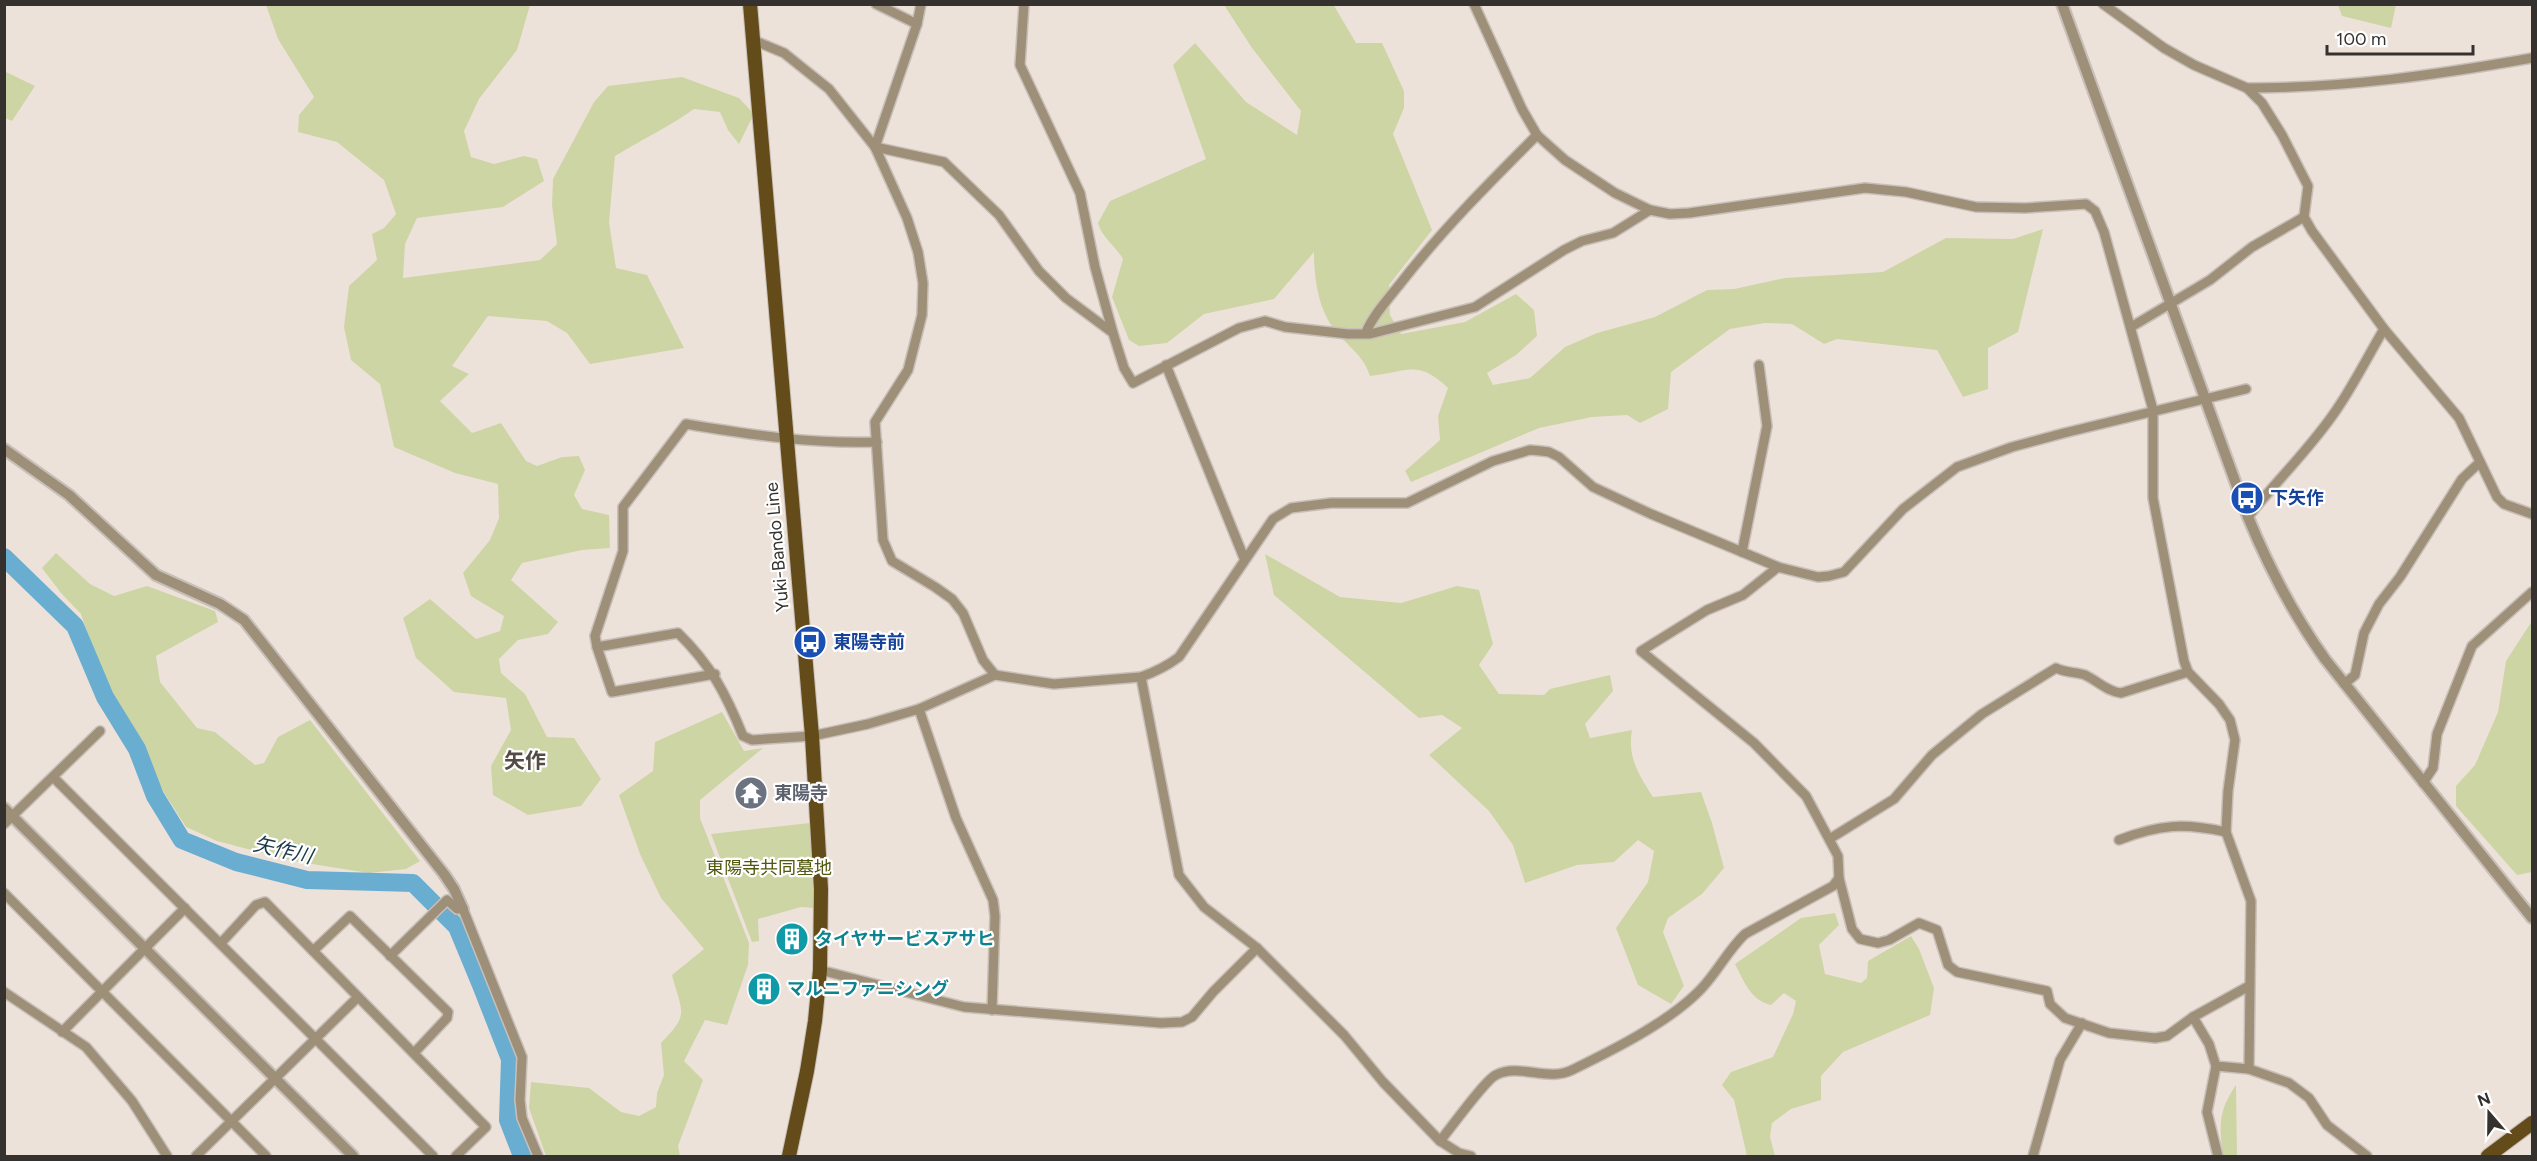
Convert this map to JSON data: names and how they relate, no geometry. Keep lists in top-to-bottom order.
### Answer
{
  "streets": {
    "main road": ["Yuki-Bando Line"]
  },
  "districts": ["矢作"],
  "water": ["矢作川"],
  "parks": ["東陽寺共同墓地"],
  "places": {
    "bus stop": ["下矢作", "東陽寺前"],
    "temple": ["東陽寺"],
    "building": ["タイヤサービスアサヒ", "マルニファニシング"]
  },
  "scale_bar": "100 m",
  "north": "top"
}
